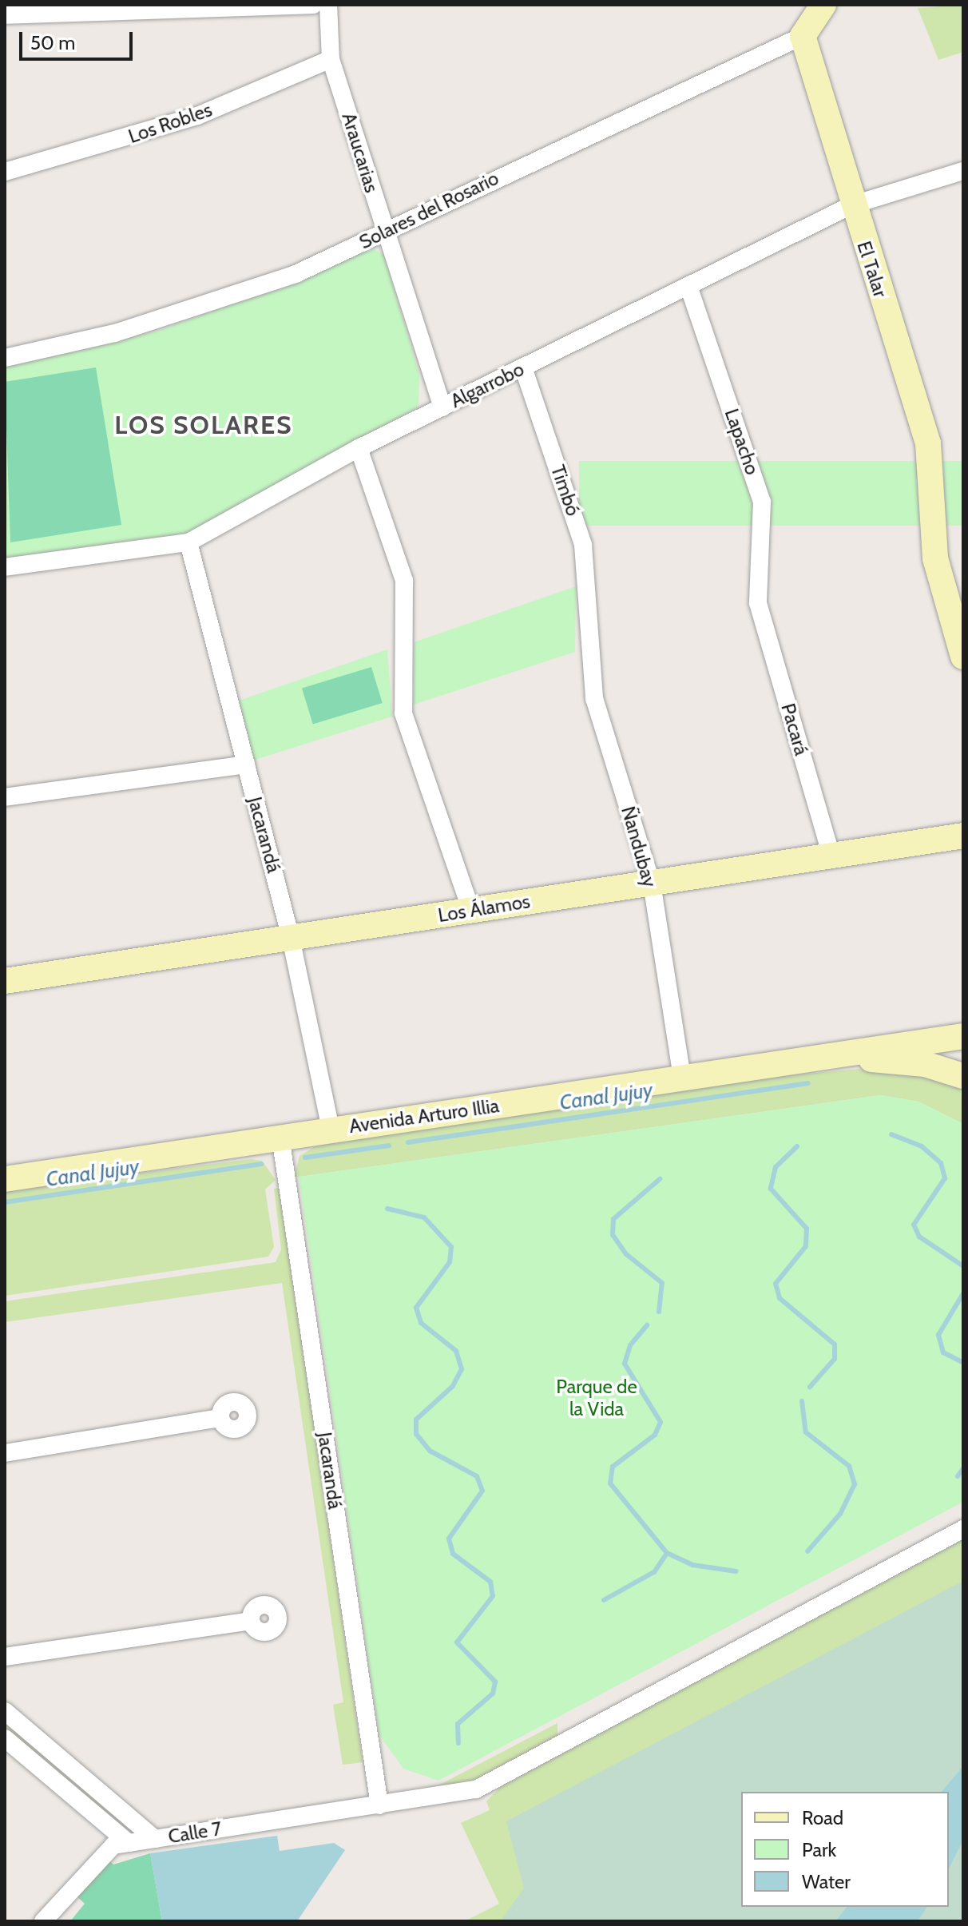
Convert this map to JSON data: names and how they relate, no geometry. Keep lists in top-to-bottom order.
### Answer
{
  "streets": {
    "street": [
      "Los Robles",
      "Araucarias",
      "Solares del Rosario",
      "El Talar",
      "Algarrobo",
      "Lapacho",
      "Timbó",
      "Pacará",
      "Jacarandá",
      "Ñandubay",
      "Los Álamos",
      "Avenida Arturo Illia",
      "Calle 7"
    ]
  },
  "crossings": [
    ["Los Robles", "Araucarias"],
    ["Araucarias", "Solares del Rosario"],
    ["Araucarias", "Algarrobo"],
    ["Solares del Rosario", "El Talar"],
    ["El Talar", "Algarrobo"],
    ["Algarrobo", "Lapacho"],
    ["Algarrobo", "Timbó"],
    ["Algarrobo", "Jacarandá"],
    ["Lapacho", "Pacará"],
    ["Timbó", "Ñandubay"],
    ["Pacará", "Los Álamos"],
    ["Jacarandá", "Los Álamos"],
    ["Jacarandá", "Avenida Arturo Illia"],
    ["Jacarandá", "Calle 7"],
    ["Ñandubay", "Los Álamos"],
    ["Ñandubay", "Avenida Arturo Illia"]
  ],
  "districts": ["LOS SOLARES"],
  "water": ["Canal Jujuy"],
  "parks": ["Parque de la Vida"],
  "legend": ["Road", "Park", "Water"],
  "scale_bar": "50 m"
}
